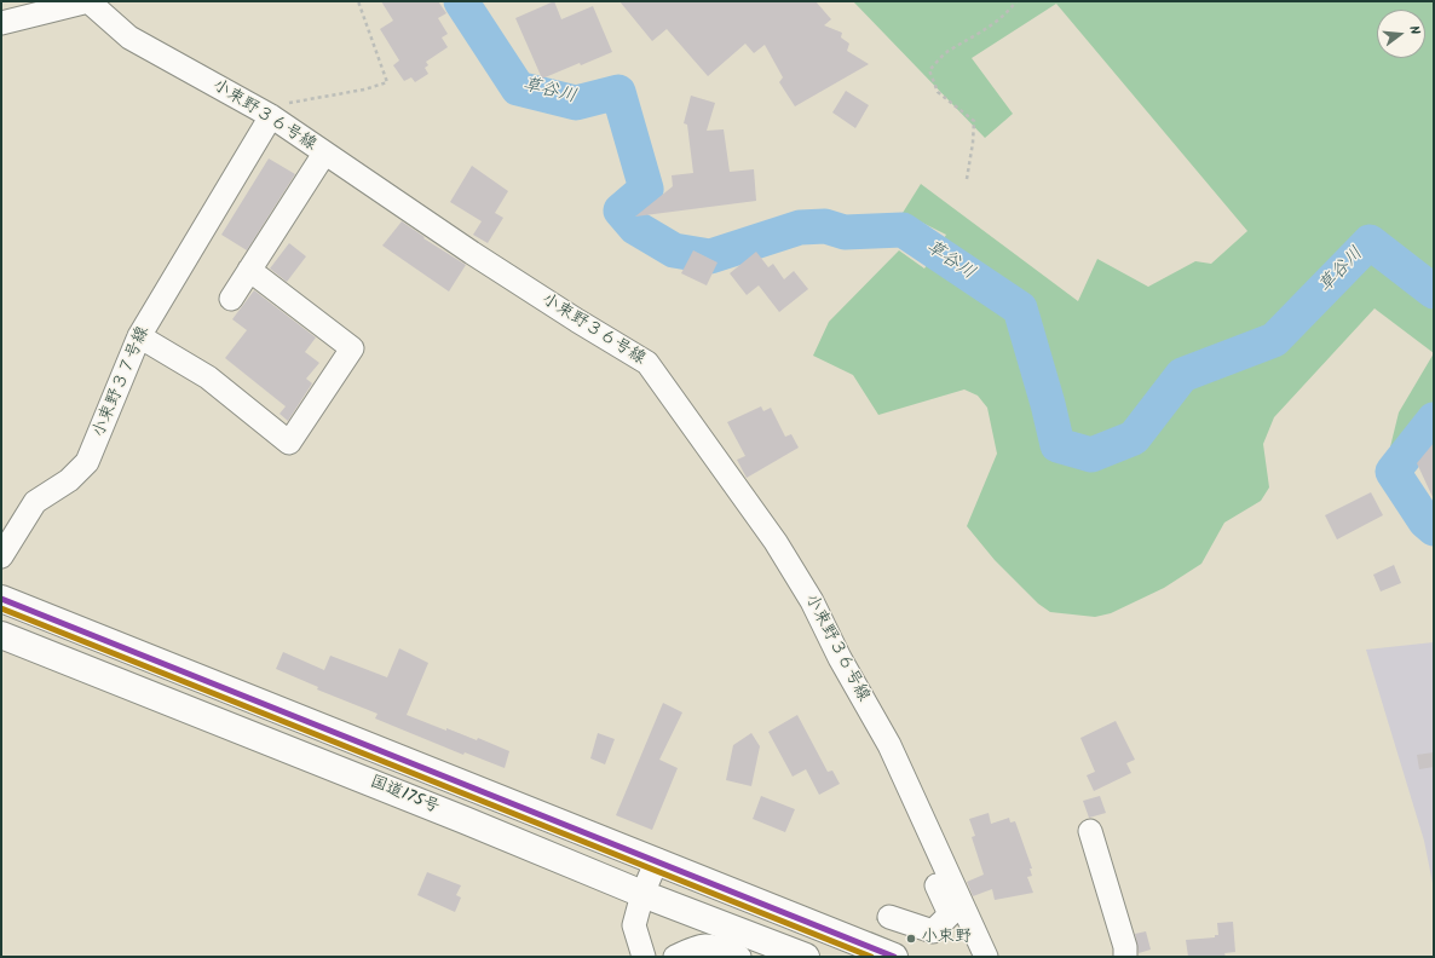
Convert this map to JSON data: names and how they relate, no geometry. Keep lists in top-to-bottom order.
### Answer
{
  "streets": {
    "highway": ["国道175号"],
    "street": ["小束野３６号線", "小束野３７号線"]
  },
  "crossings": [
    ["小束野３６号線", "小束野３７号線"]
  ],
  "water": ["草谷川"],
  "places": ["小束野"],
  "north": "right"
}
